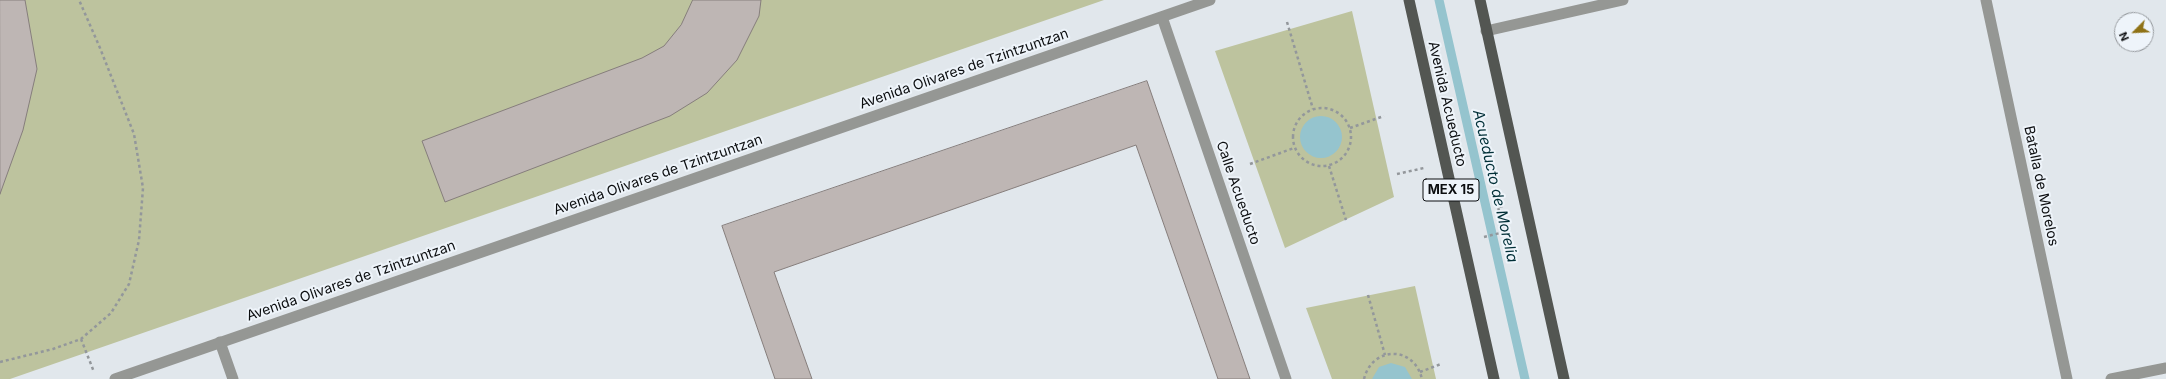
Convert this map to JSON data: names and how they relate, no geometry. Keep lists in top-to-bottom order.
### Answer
{
  "streets": {
    "main road": ["Avenida Acueducto", "MEX 15"],
    "street": ["Avenida Olivares de Tzintzuntzan", "Batalla de Morelos", "Calle Acueducto"]
  },
  "crossings": [
    ["Avenida Olivares de Tzintzuntzan", "Calle Acueducto"]
  ],
  "water": ["Acueducto de Morelia"],
  "north": "bottom left"
}
